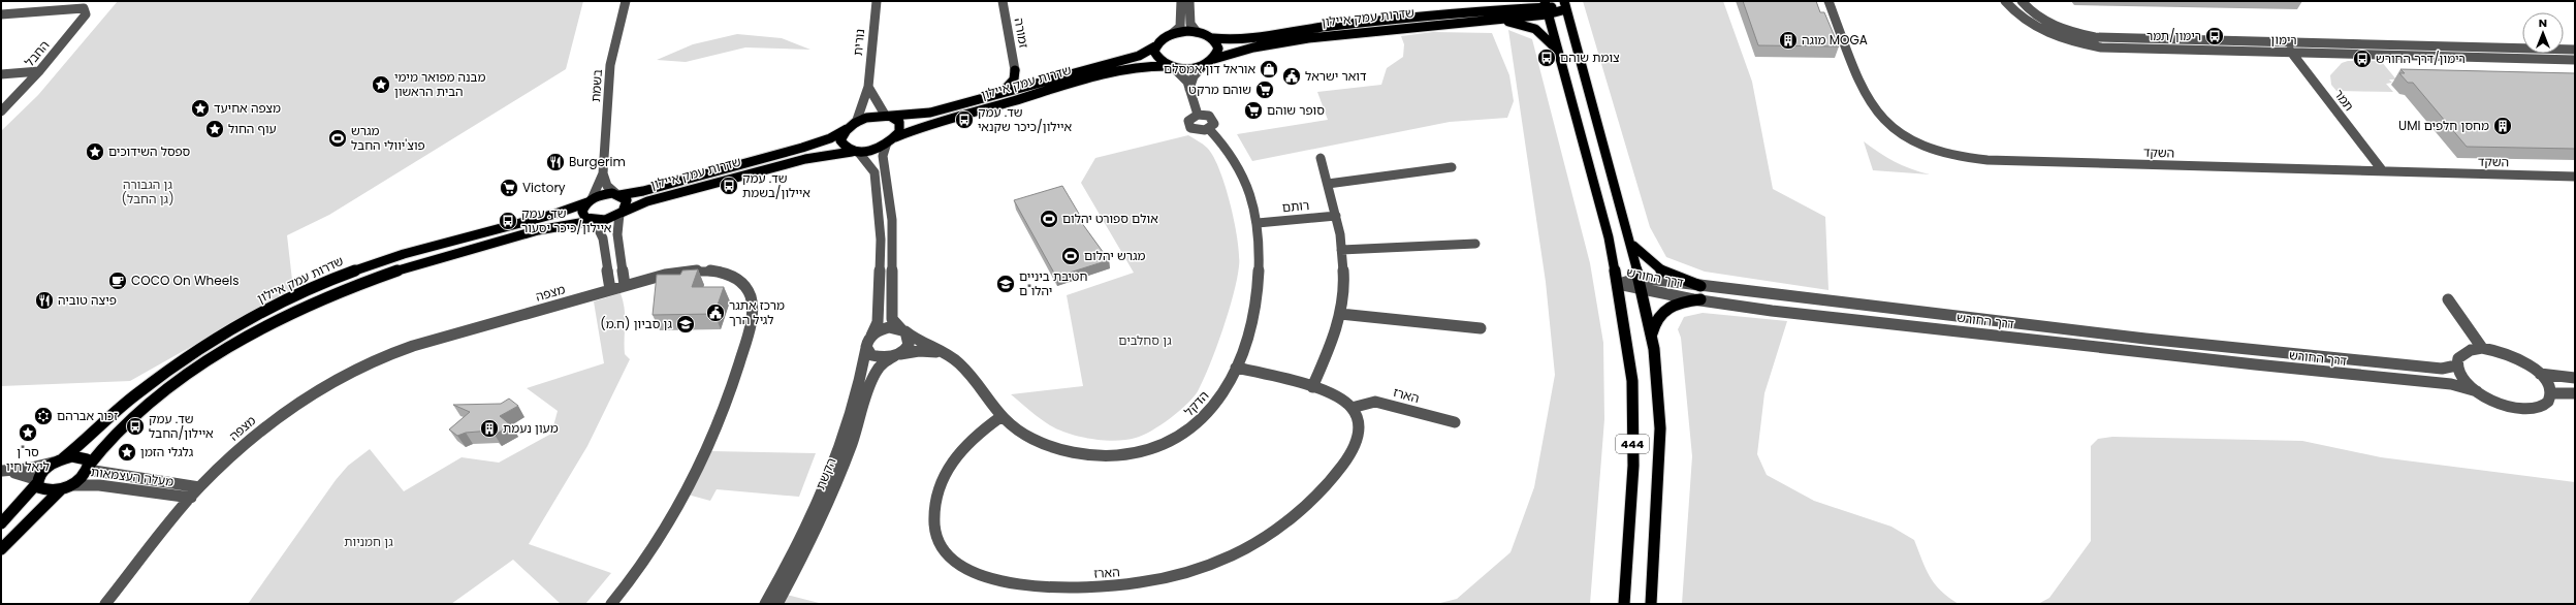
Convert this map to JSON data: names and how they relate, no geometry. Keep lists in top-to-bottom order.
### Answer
{
  "streets": {
    "main road": ["שדרות עמק איילון", "444"],
    "street": [
      "זמורה",
      "רימון",
      "נורית",
      "החבל",
      "בשמת",
      "תמר",
      "השקד",
      "רותם",
      "דרך החורש",
      "מצפה",
      "הארז",
      "הדקל",
      "הקשת",
      "מעלה העצמאות"
    ]
  },
  "crossings": [
    ["שדרות עמק איילון", "נורית"],
    ["שדרות עמק איילון", "בשמת"],
    ["שדרות עמק איילון", "444"],
    ["שדרות עמק איילון", "מעלה העצמאות"],
    ["רימון", "תמר"],
    ["תמר", "השקד"],
    ["רותם", "הדקל"],
    ["דרך החורש", "444"],
    ["מצפה", "מעלה העצמאות"],
    ["הארז", "הדקל"],
    ["הדקל", "הקשת"]
  ],
  "parks": ["גן הגבורה (גן החבל)", "גן סחלבים", "גן חמניות"],
  "places": {
    "bus stop": [
      "רימון/תמר",
      "צומת שוהם",
      "רימון/דרך החורש",
      "שד. עמק איילון/כיכר שקנאי",
      "שד. עמק איילון/בשמת",
      "שד. עמק איילון/כיכר יסעור",
      "שד. עמק איילון/החבל"
    ],
    "building": ["מוגה MOGA", "UMI מחסן חלפים", "מעון נעמת"],
    "shop": ["אוראל דון אמסלם"],
    "public building": ["דואר ישראל", "מרכז אתגר לגיל הרך"],
    "place": [
      "מבנה מפואר מימי הבית הראשון",
      "מצפה אחיעד",
      "עוף החול",
      "ספסל השידוכים",
      "סר\"ן ליאל חיו",
      "גלגלי הזמן"
    ],
    "supermarket": ["שוהם מרקט", "סופר שוהם", "Victory"],
    "sports": ["מגרש פוצ'יוולי החבל", "אולם ספורט יהלום", "מגרש יהלום"],
    "restaurant": ["Burgerim", "פיצה טוביה"],
    "cafe": ["COCO On Wheels"],
    "school or university": ["חטיבת ביניים יהלו\"ם", "גן סביון (ח.מ)"],
    "synagogue": ["זכור אברהם"]
  },
  "north": "top"
}
